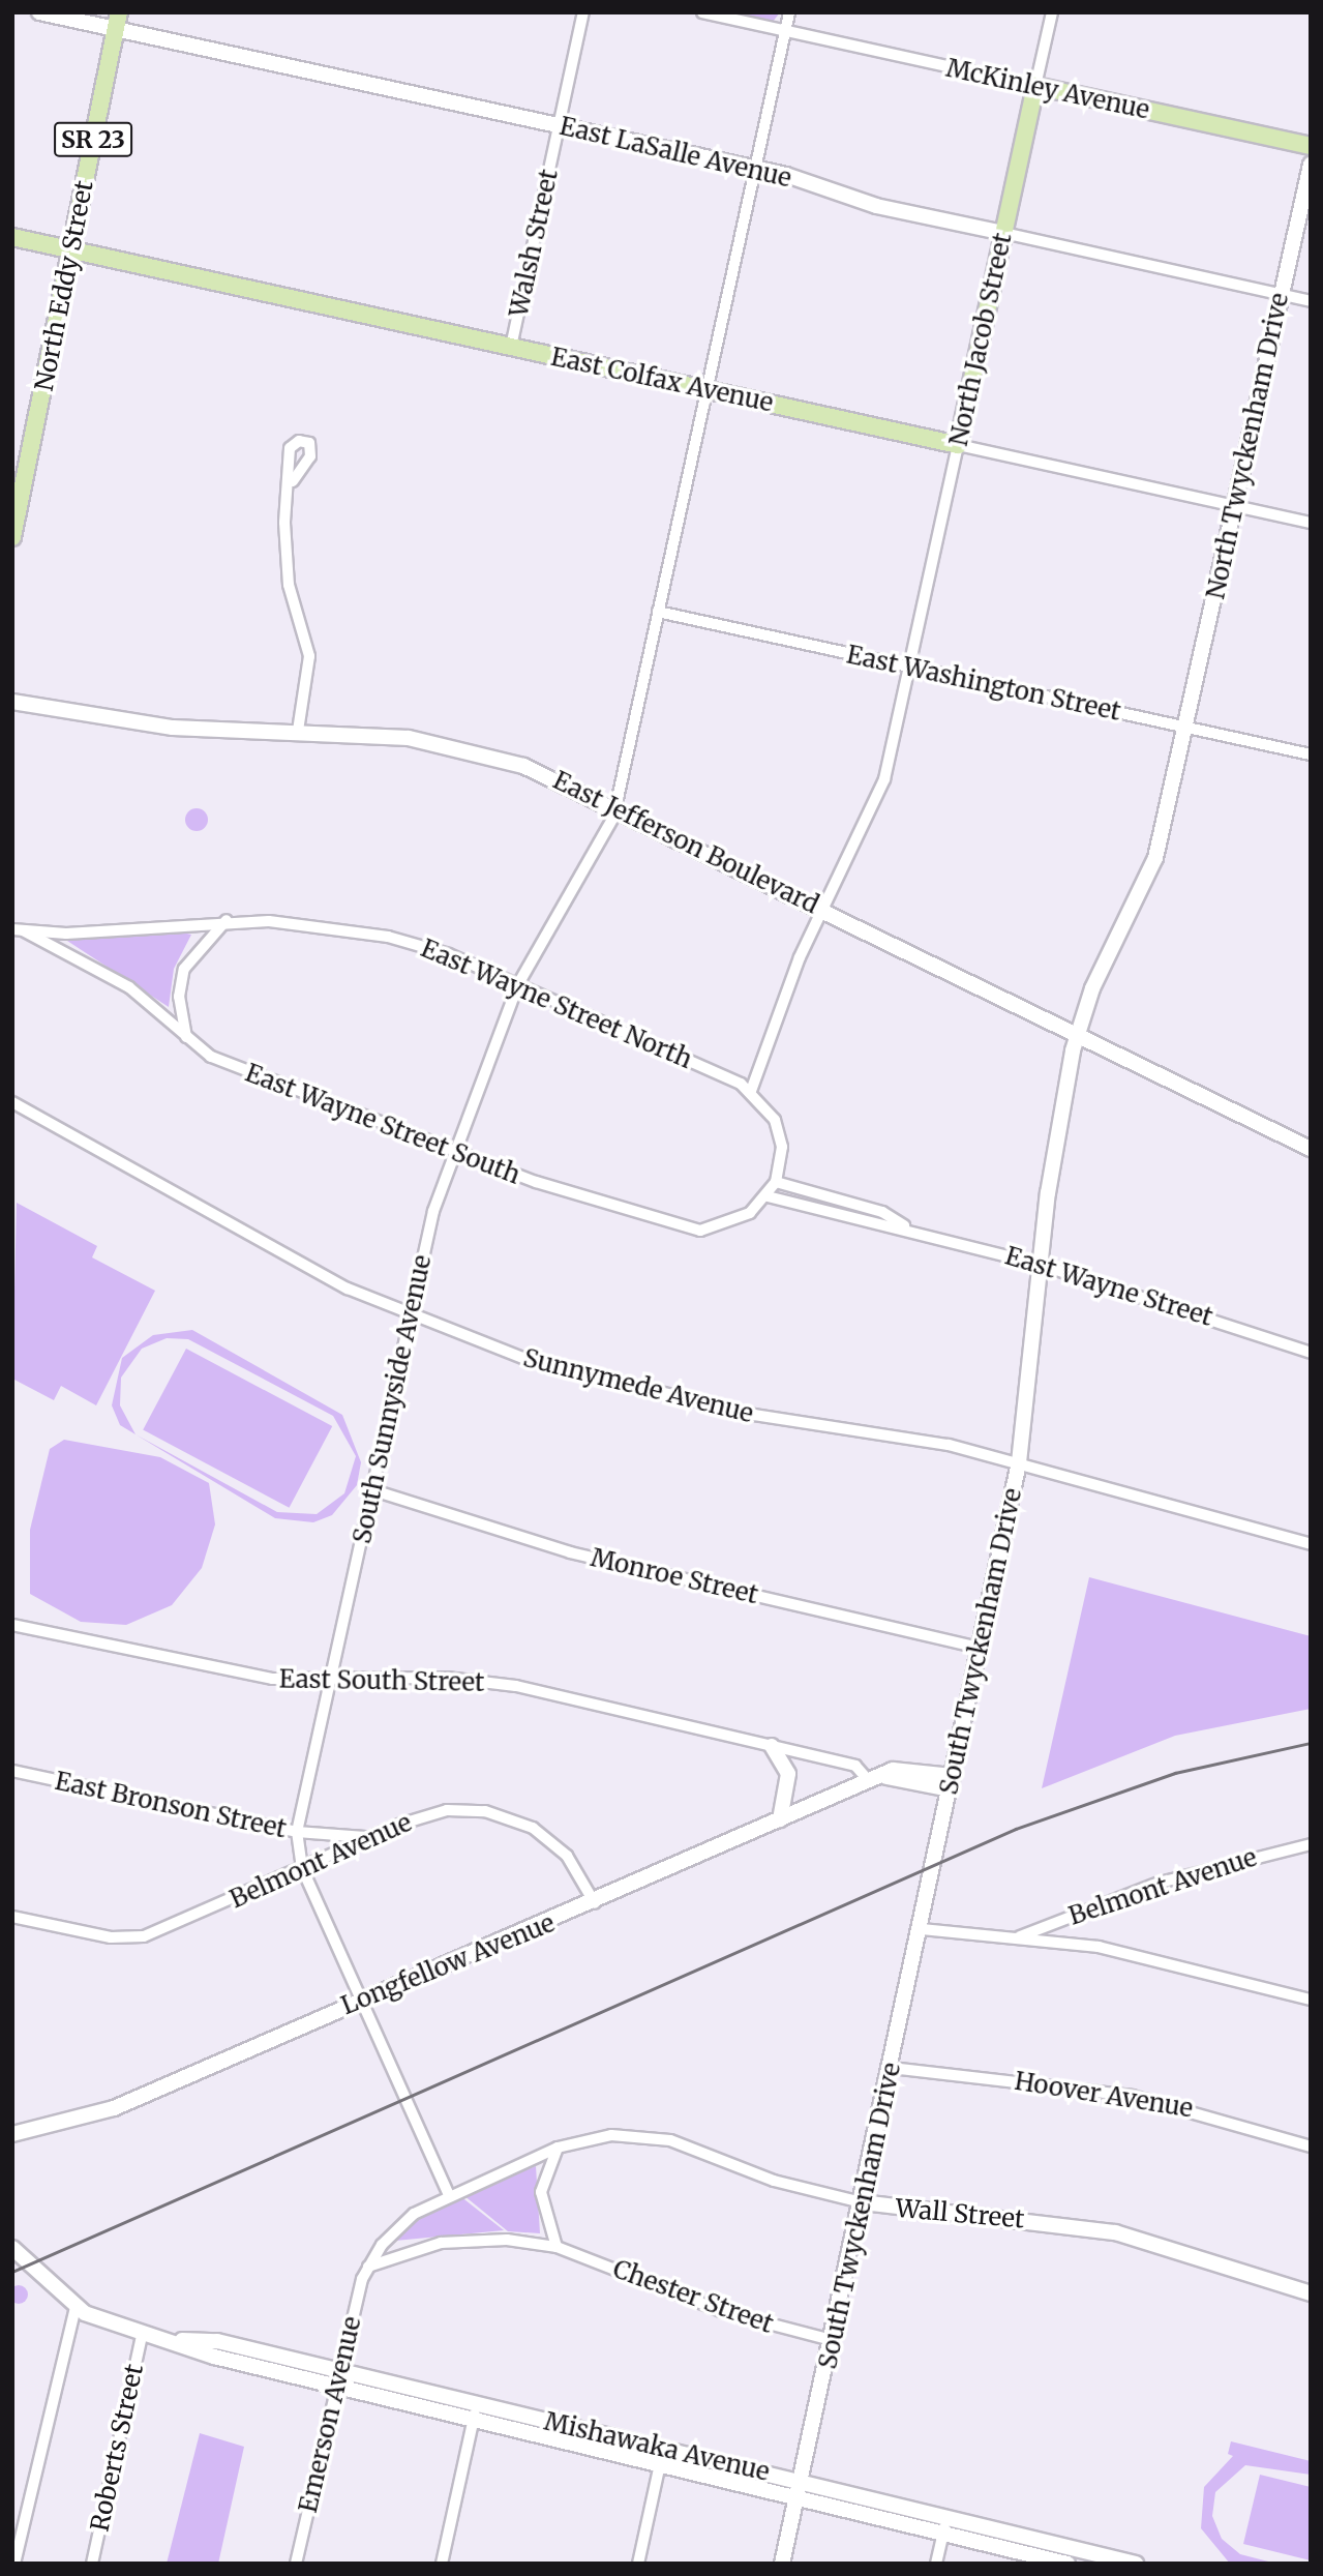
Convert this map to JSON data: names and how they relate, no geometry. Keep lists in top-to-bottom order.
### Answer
{
  "streets": {
    "main road": [
      "McKinley Avenue",
      "SR 23",
      "North Eddy Street",
      "North Jacob Street",
      "East Colfax Avenue"
    ],
    "street": [
      "East LaSalle Avenue",
      "Walsh Street",
      "North Twyckenham Drive",
      "East Washington Street",
      "East Jefferson Boulevard",
      "East Wayne Street North",
      "East Wayne Street South",
      "East Wayne Street",
      "Sunnymede Avenue",
      "South Sunnyside Avenue",
      "Monroe Street",
      "South Twyckenham Drive",
      "East South Street",
      "East Bronson Street",
      "Belmont Avenue",
      "Longfellow Avenue",
      "Hoover Avenue",
      "Wall Street",
      "Chester Street",
      "Emerson Avenue",
      "Mishawaka Avenue",
      "Roberts Street"
    ]
  },
  "crossings": [
    ["McKinley Avenue", "North Jacob Street"],
    ["McKinley Avenue", "South Sunnyside Avenue"],
    ["SR 23", "North Eddy Street"],
    ["East LaSalle Avenue", "Walsh Street"],
    ["East LaSalle Avenue", "North Eddy Street"],
    ["East LaSalle Avenue", "North Jacob Street"],
    ["East LaSalle Avenue", "North Twyckenham Drive"],
    ["East LaSalle Avenue", "South Sunnyside Avenue"],
    ["Walsh Street", "East Colfax Avenue"],
    ["North Eddy Street", "East Colfax Avenue"],
    ["North Jacob Street", "East Colfax Avenue"],
    ["North Jacob Street", "East Washington Street"],
    ["North Jacob Street", "East Jefferson Boulevard"],
    ["North Jacob Street", "East Wayne Street North"],
    ["East Colfax Avenue", "North Twyckenham Drive"],
    ["East Colfax Avenue", "South Sunnyside Avenue"],
    ["North Twyckenham Drive", "East Washington Street"],
    ["North Twyckenham Drive", "South Twyckenham Drive"],
    ["East Washington Street", "South Sunnyside Avenue"],
    ["East Washington Street", "South Twyckenham Drive"],
    ["East Jefferson Boulevard", "South Sunnyside Avenue"],
    ["East Jefferson Boulevard", "South Twyckenham Drive"],
    ["East Wayne Street North", "East Wayne Street South"],
    ["East Wayne Street North", "South Sunnyside Avenue"],
    ["East Wayne Street South", "East Wayne Street"],
    ["East Wayne Street South", "South Sunnyside Avenue"],
    ["East Wayne Street", "South Twyckenham Drive"],
    ["Sunnymede Avenue", "South Sunnyside Avenue"],
    ["Sunnymede Avenue", "South Twyckenham Drive"],
    ["South Sunnyside Avenue", "Monroe Street"],
    ["South Sunnyside Avenue", "East South Street"],
    ["South Sunnyside Avenue", "East Bronson Street"],
    ["South Sunnyside Avenue", "Belmont Avenue"],
    ["South Sunnyside Avenue", "Longfellow Avenue"],
    ["South Sunnyside Avenue", "Wall Street"],
    ["Monroe Street", "South Twyckenham Drive"],
    ["South Twyckenham Drive", "Longfellow Avenue"],
    ["South Twyckenham Drive", "Hoover Avenue"],
    ["South Twyckenham Drive", "Wall Street"],
    ["South Twyckenham Drive", "Chester Street"],
    ["South Twyckenham Drive", "Mishawaka Avenue"],
    ["East South Street", "Longfellow Avenue"],
    ["East Bronson Street", "Belmont Avenue"],
    ["Belmont Avenue", "Longfellow Avenue"],
    ["Wall Street", "Chester Street"],
    ["Wall Street", "Emerson Avenue"],
    ["Chester Street", "Emerson Avenue"],
    ["Emerson Avenue", "Mishawaka Avenue"],
    ["Mishawaka Avenue", "Roberts Street"]
  ]
}
